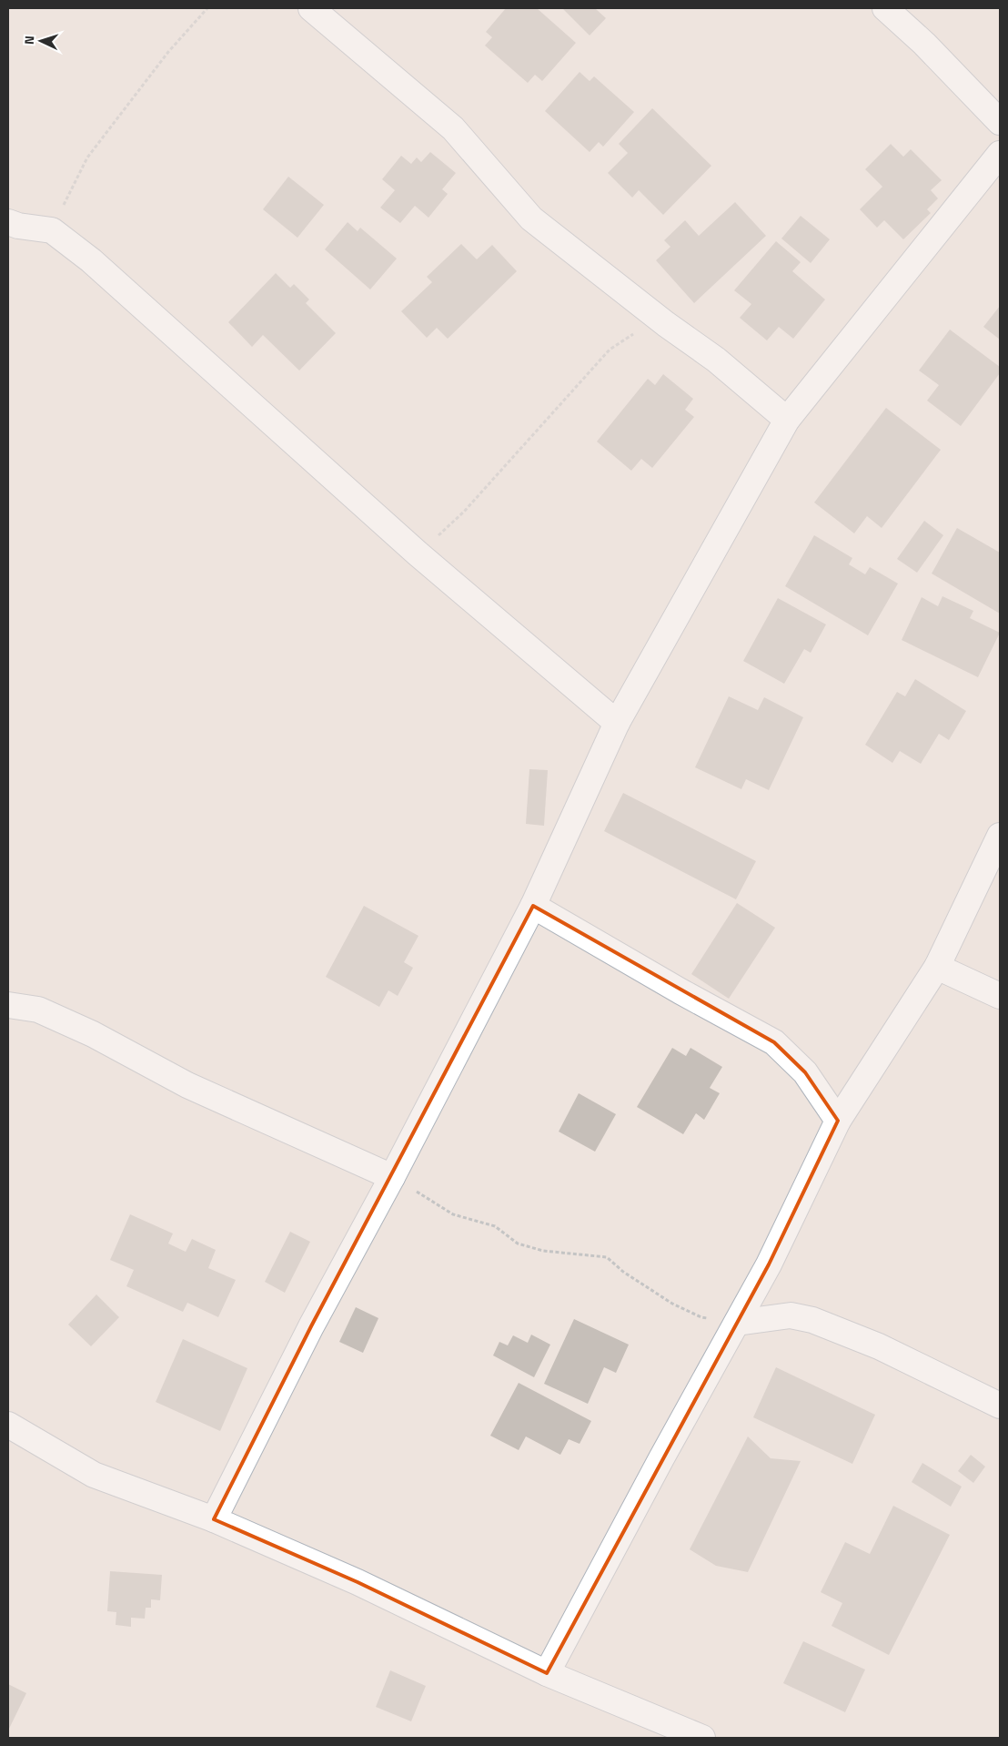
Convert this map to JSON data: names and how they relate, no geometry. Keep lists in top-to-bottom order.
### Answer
{
  "north": "left"
}
